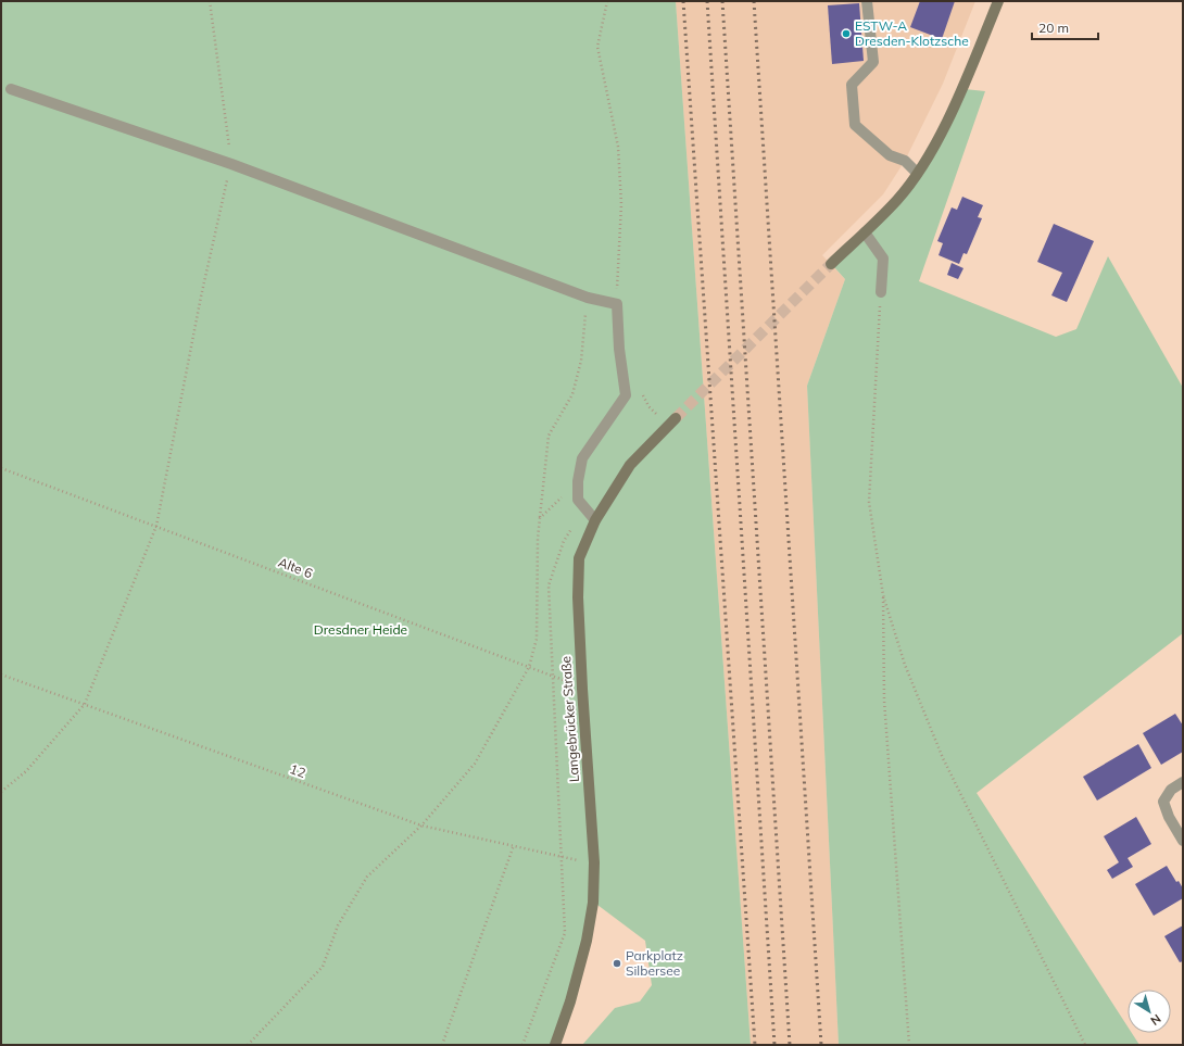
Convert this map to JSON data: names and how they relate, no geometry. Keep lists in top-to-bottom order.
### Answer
{
  "streets": {
    "main road": ["Langebrücker Straße"],
    "path": ["Alte 6", "12"]
  },
  "crossings": [
    ["Alte 6", "Langebrücker Straße"],
    ["Langebrücker Straße", "12"]
  ],
  "parks": ["Dresdner Heide"],
  "places": ["ESTW-A Dresden-Klotzsche", "Parkplatz Silbersee"],
  "scale_bar": "20 m",
  "north": "bottom right"
}
